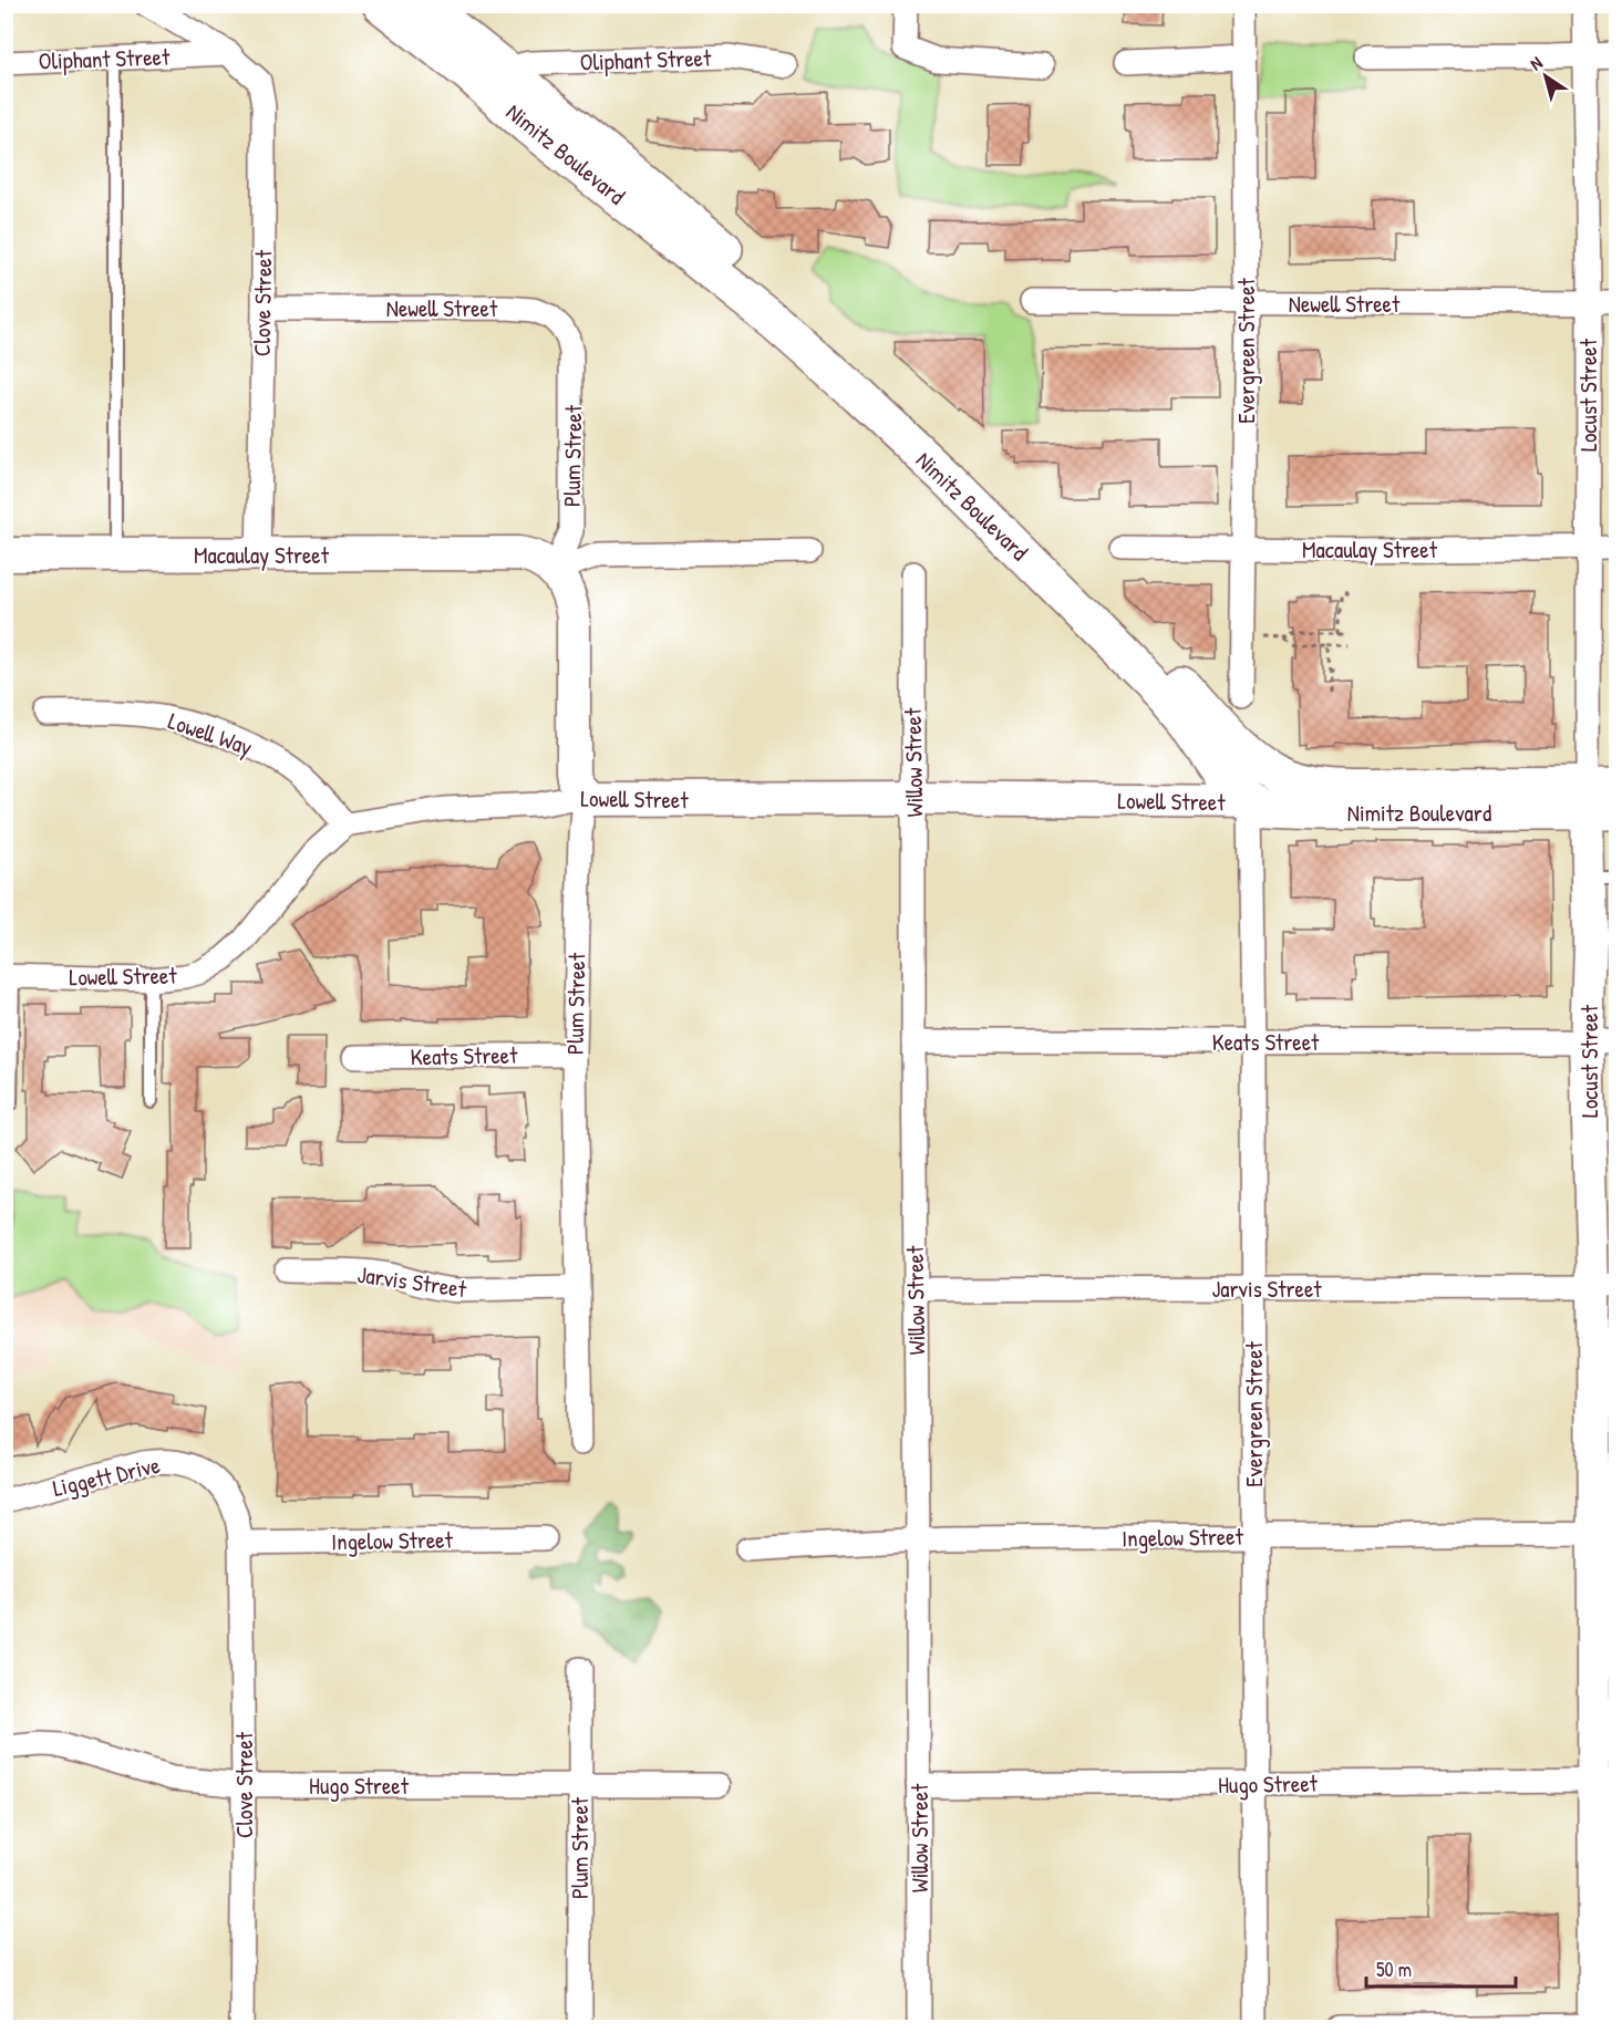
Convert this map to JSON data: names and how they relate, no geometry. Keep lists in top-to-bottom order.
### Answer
{
  "streets": {
    "main road": ["Nimitz Boulevard"],
    "street": [
      "Oliphant Street",
      "Clove Street",
      "Newell Street",
      "Evergreen Street",
      "Locust Street",
      "Plum Street",
      "Macaulay Street",
      "Lowell Way",
      "Willow Street",
      "Lowell Street",
      "Keats Street",
      "Jarvis Street",
      "Liggett Drive",
      "Ingelow Street",
      "Hugo Street"
    ]
  },
  "crossings": [
    ["Oliphant Street", "Nimitz Boulevard"],
    ["Oliphant Street", "Clove Street"],
    ["Nimitz Boulevard", "Evergreen Street"],
    ["Nimitz Boulevard", "Locust Street"],
    ["Nimitz Boulevard", "Lowell Street"],
    ["Clove Street", "Newell Street"],
    ["Clove Street", "Macaulay Street"],
    ["Clove Street", "Liggett Drive"],
    ["Clove Street", "Ingelow Street"],
    ["Clove Street", "Hugo Street"],
    ["Newell Street", "Evergreen Street"],
    ["Newell Street", "Locust Street"],
    ["Newell Street", "Plum Street"],
    ["Evergreen Street", "Macaulay Street"],
    ["Evergreen Street", "Lowell Street"],
    ["Evergreen Street", "Keats Street"],
    ["Evergreen Street", "Jarvis Street"],
    ["Evergreen Street", "Ingelow Street"],
    ["Evergreen Street", "Hugo Street"],
    ["Locust Street", "Macaulay Street"],
    ["Locust Street", "Keats Street"],
    ["Locust Street", "Jarvis Street"],
    ["Locust Street", "Ingelow Street"],
    ["Locust Street", "Hugo Street"],
    ["Plum Street", "Macaulay Street"],
    ["Plum Street", "Lowell Street"],
    ["Plum Street", "Keats Street"],
    ["Plum Street", "Jarvis Street"],
    ["Plum Street", "Hugo Street"],
    ["Lowell Way", "Lowell Street"],
    ["Willow Street", "Lowell Street"],
    ["Willow Street", "Keats Street"],
    ["Willow Street", "Jarvis Street"],
    ["Willow Street", "Ingelow Street"],
    ["Willow Street", "Hugo Street"],
    ["Liggett Drive", "Ingelow Street"]
  ],
  "scale_bar": "50 m",
  "north": "top left"
}
